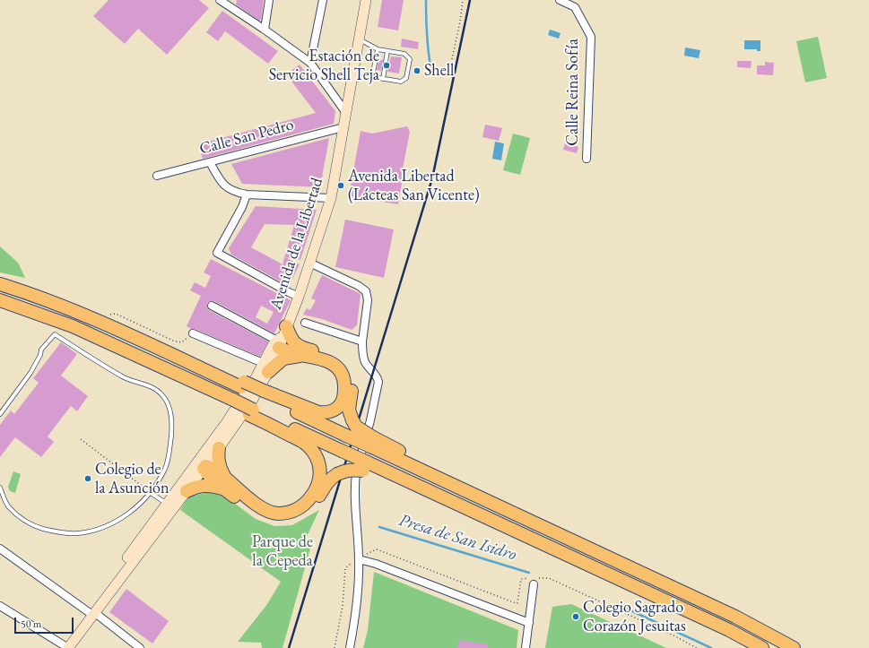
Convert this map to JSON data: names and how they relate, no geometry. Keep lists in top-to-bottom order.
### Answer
{
  "streets": {
    "main road": ["Avenida de la Libertad"],
    "street": ["Calle Reina Sofía", "Calle San Pedro"]
  },
  "crossings": [
    ["Calle San Pedro", "Avenida de la Libertad"]
  ],
  "water": ["Presa de San Isidro"],
  "parks": ["Parque de la Cepeda"],
  "places": [
    "Estación de Servicio Shell Teja",
    "Shell",
    "Avenida Libertad (Lácteas San Vicente)",
    "Colegio de la Asunción",
    "Colegio Sagrado Corazón Jesuitas"
  ],
  "scale_bar": "50 m"
}
